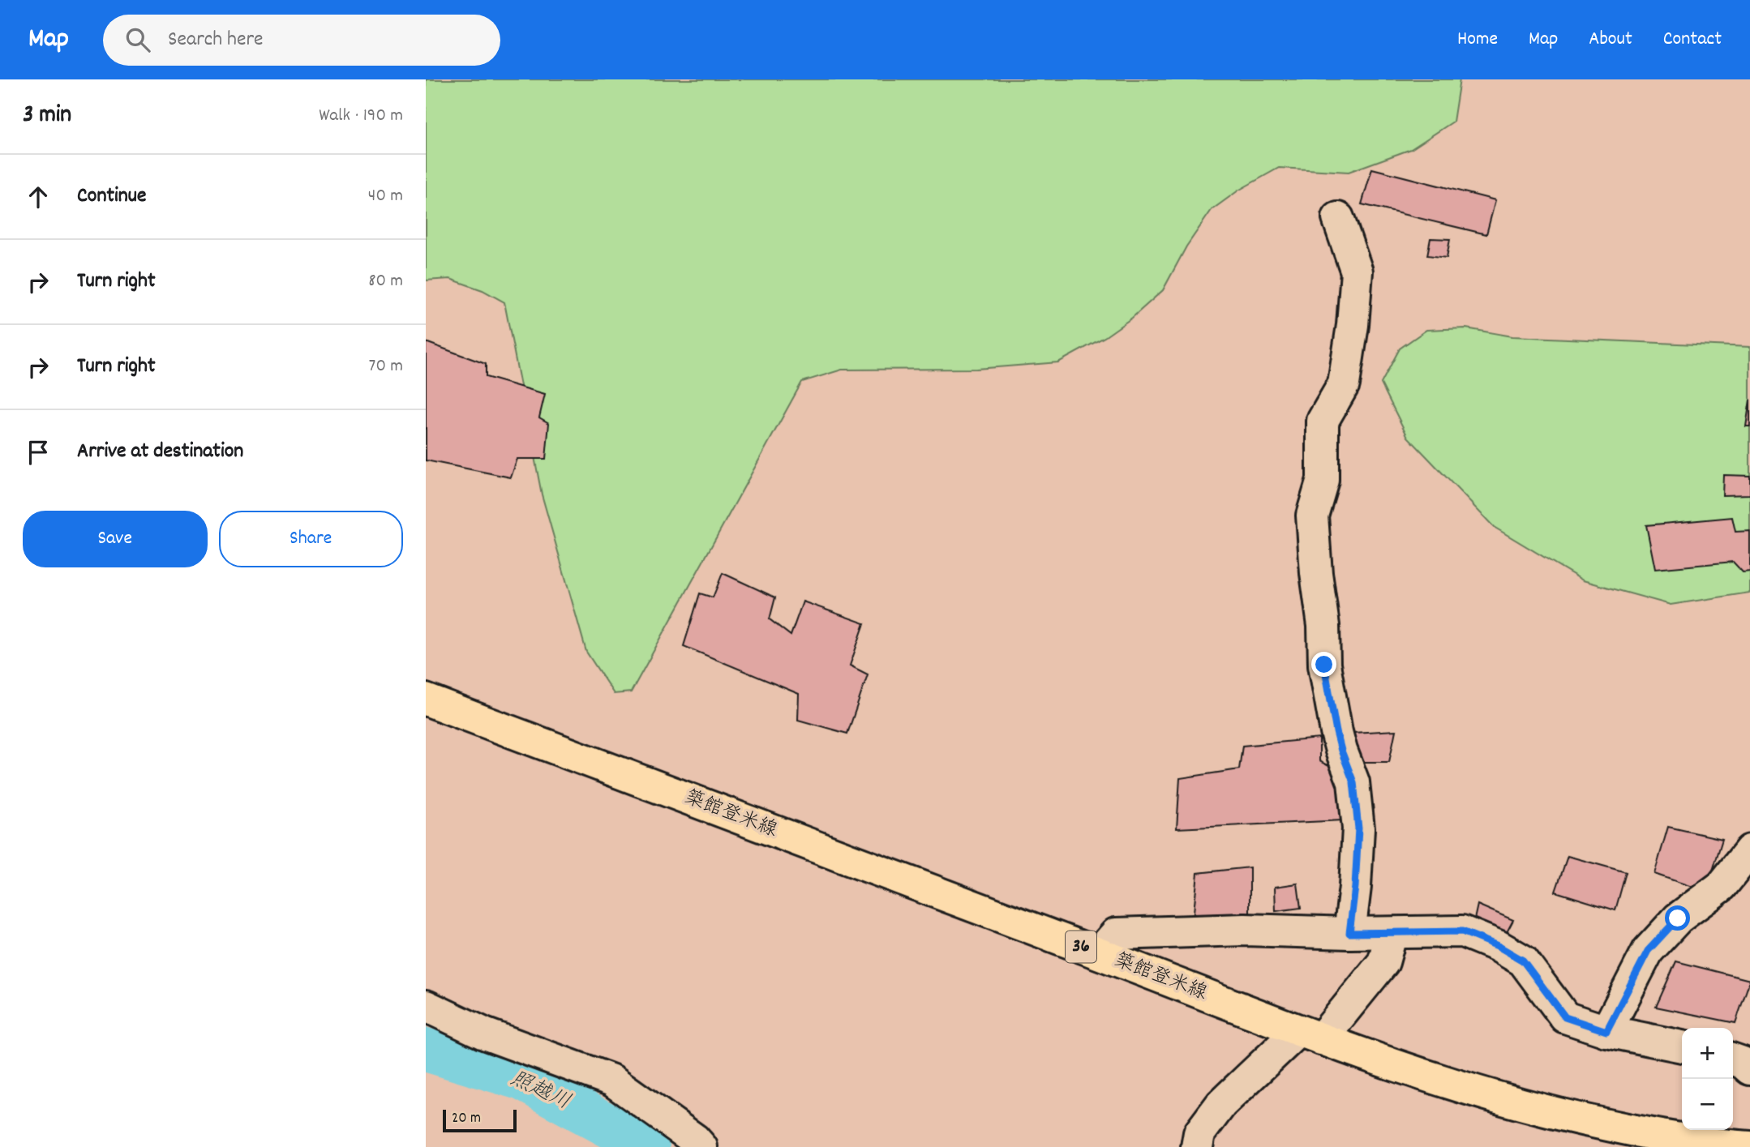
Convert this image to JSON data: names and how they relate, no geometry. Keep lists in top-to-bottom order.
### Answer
{
  "streets": {
    "main road": ["築館登米線", "36"]
  },
  "water": ["照越川"],
  "scale_bar": "20 m",
  "page": {
    "header": "Map",
    "search": "Search here",
    "nav": [
      "Home",
      "Map",
      "About",
      "Contact"
    ],
    "heading": ["3 min", "Walk · 190 m"],
    "list": [
      ["Continue", "40 m"],
      ["Turn right", "80 m"],
      ["Turn right", "70 m"],
      "Arrive at destination"
    ],
    "buttons": ["Save", "Share"],
    "map_buttons": ["+", "−"],
    "scale": "20 m"
  }
}
